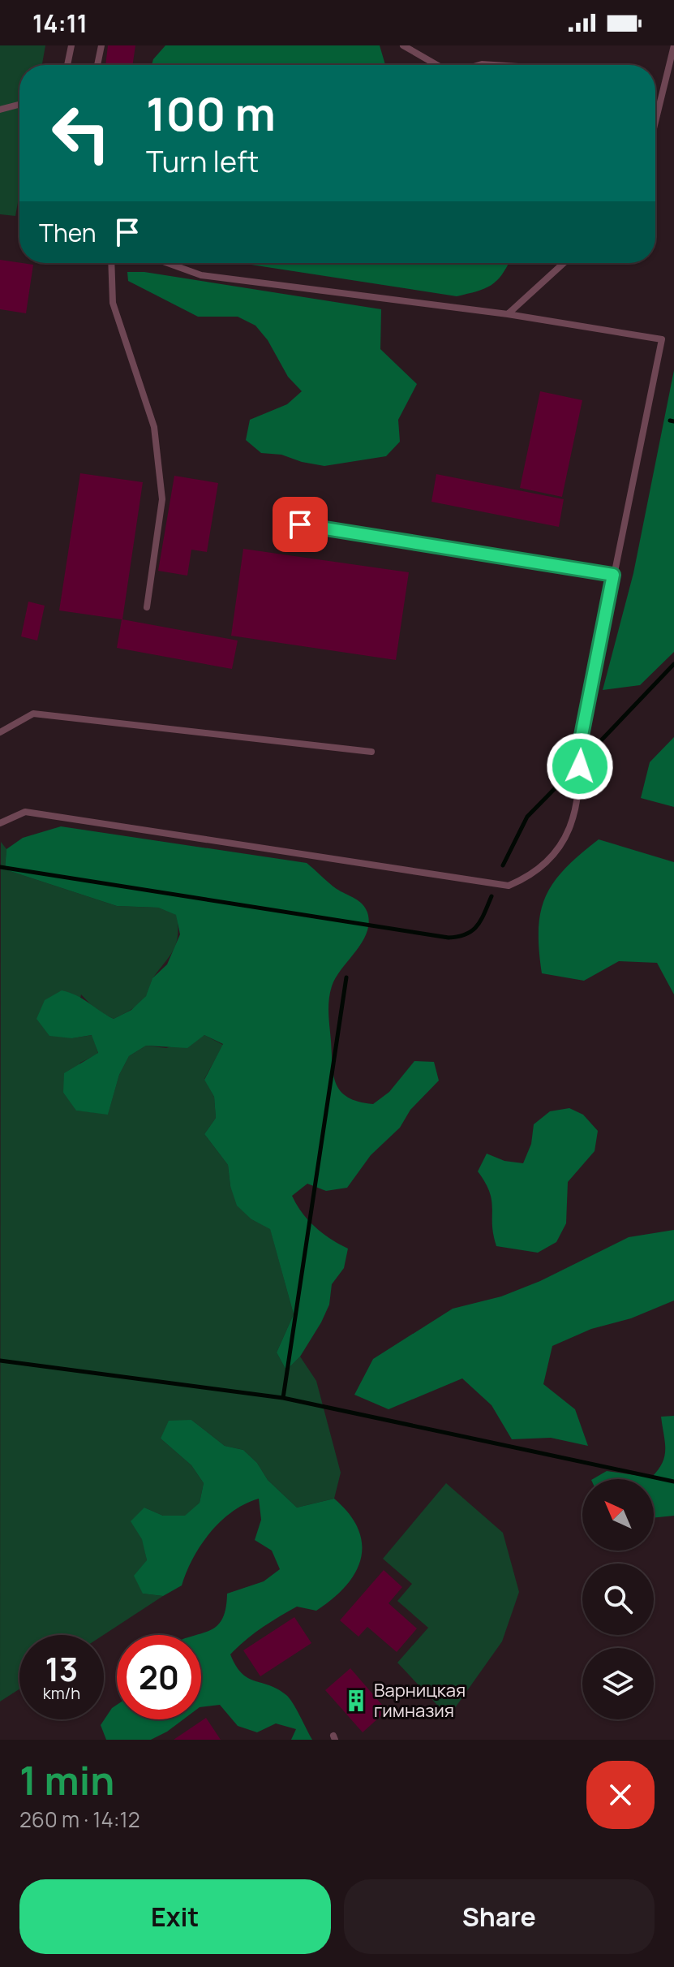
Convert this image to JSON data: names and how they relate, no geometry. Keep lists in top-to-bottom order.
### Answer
{
  "places": {
    "building": ["Варницкая гимназия"]
  },
  "north": "top left",
  "page": {
    "status": "14:11",
    "turn": ["100 m", "Turn left"],
    "then": "Then",
    "speed": "13 km/h",
    "limit": "20",
    "heading": ["1 min", "260 m · 14:12"],
    "buttons": ["Exit", "Share"]
  }
}
